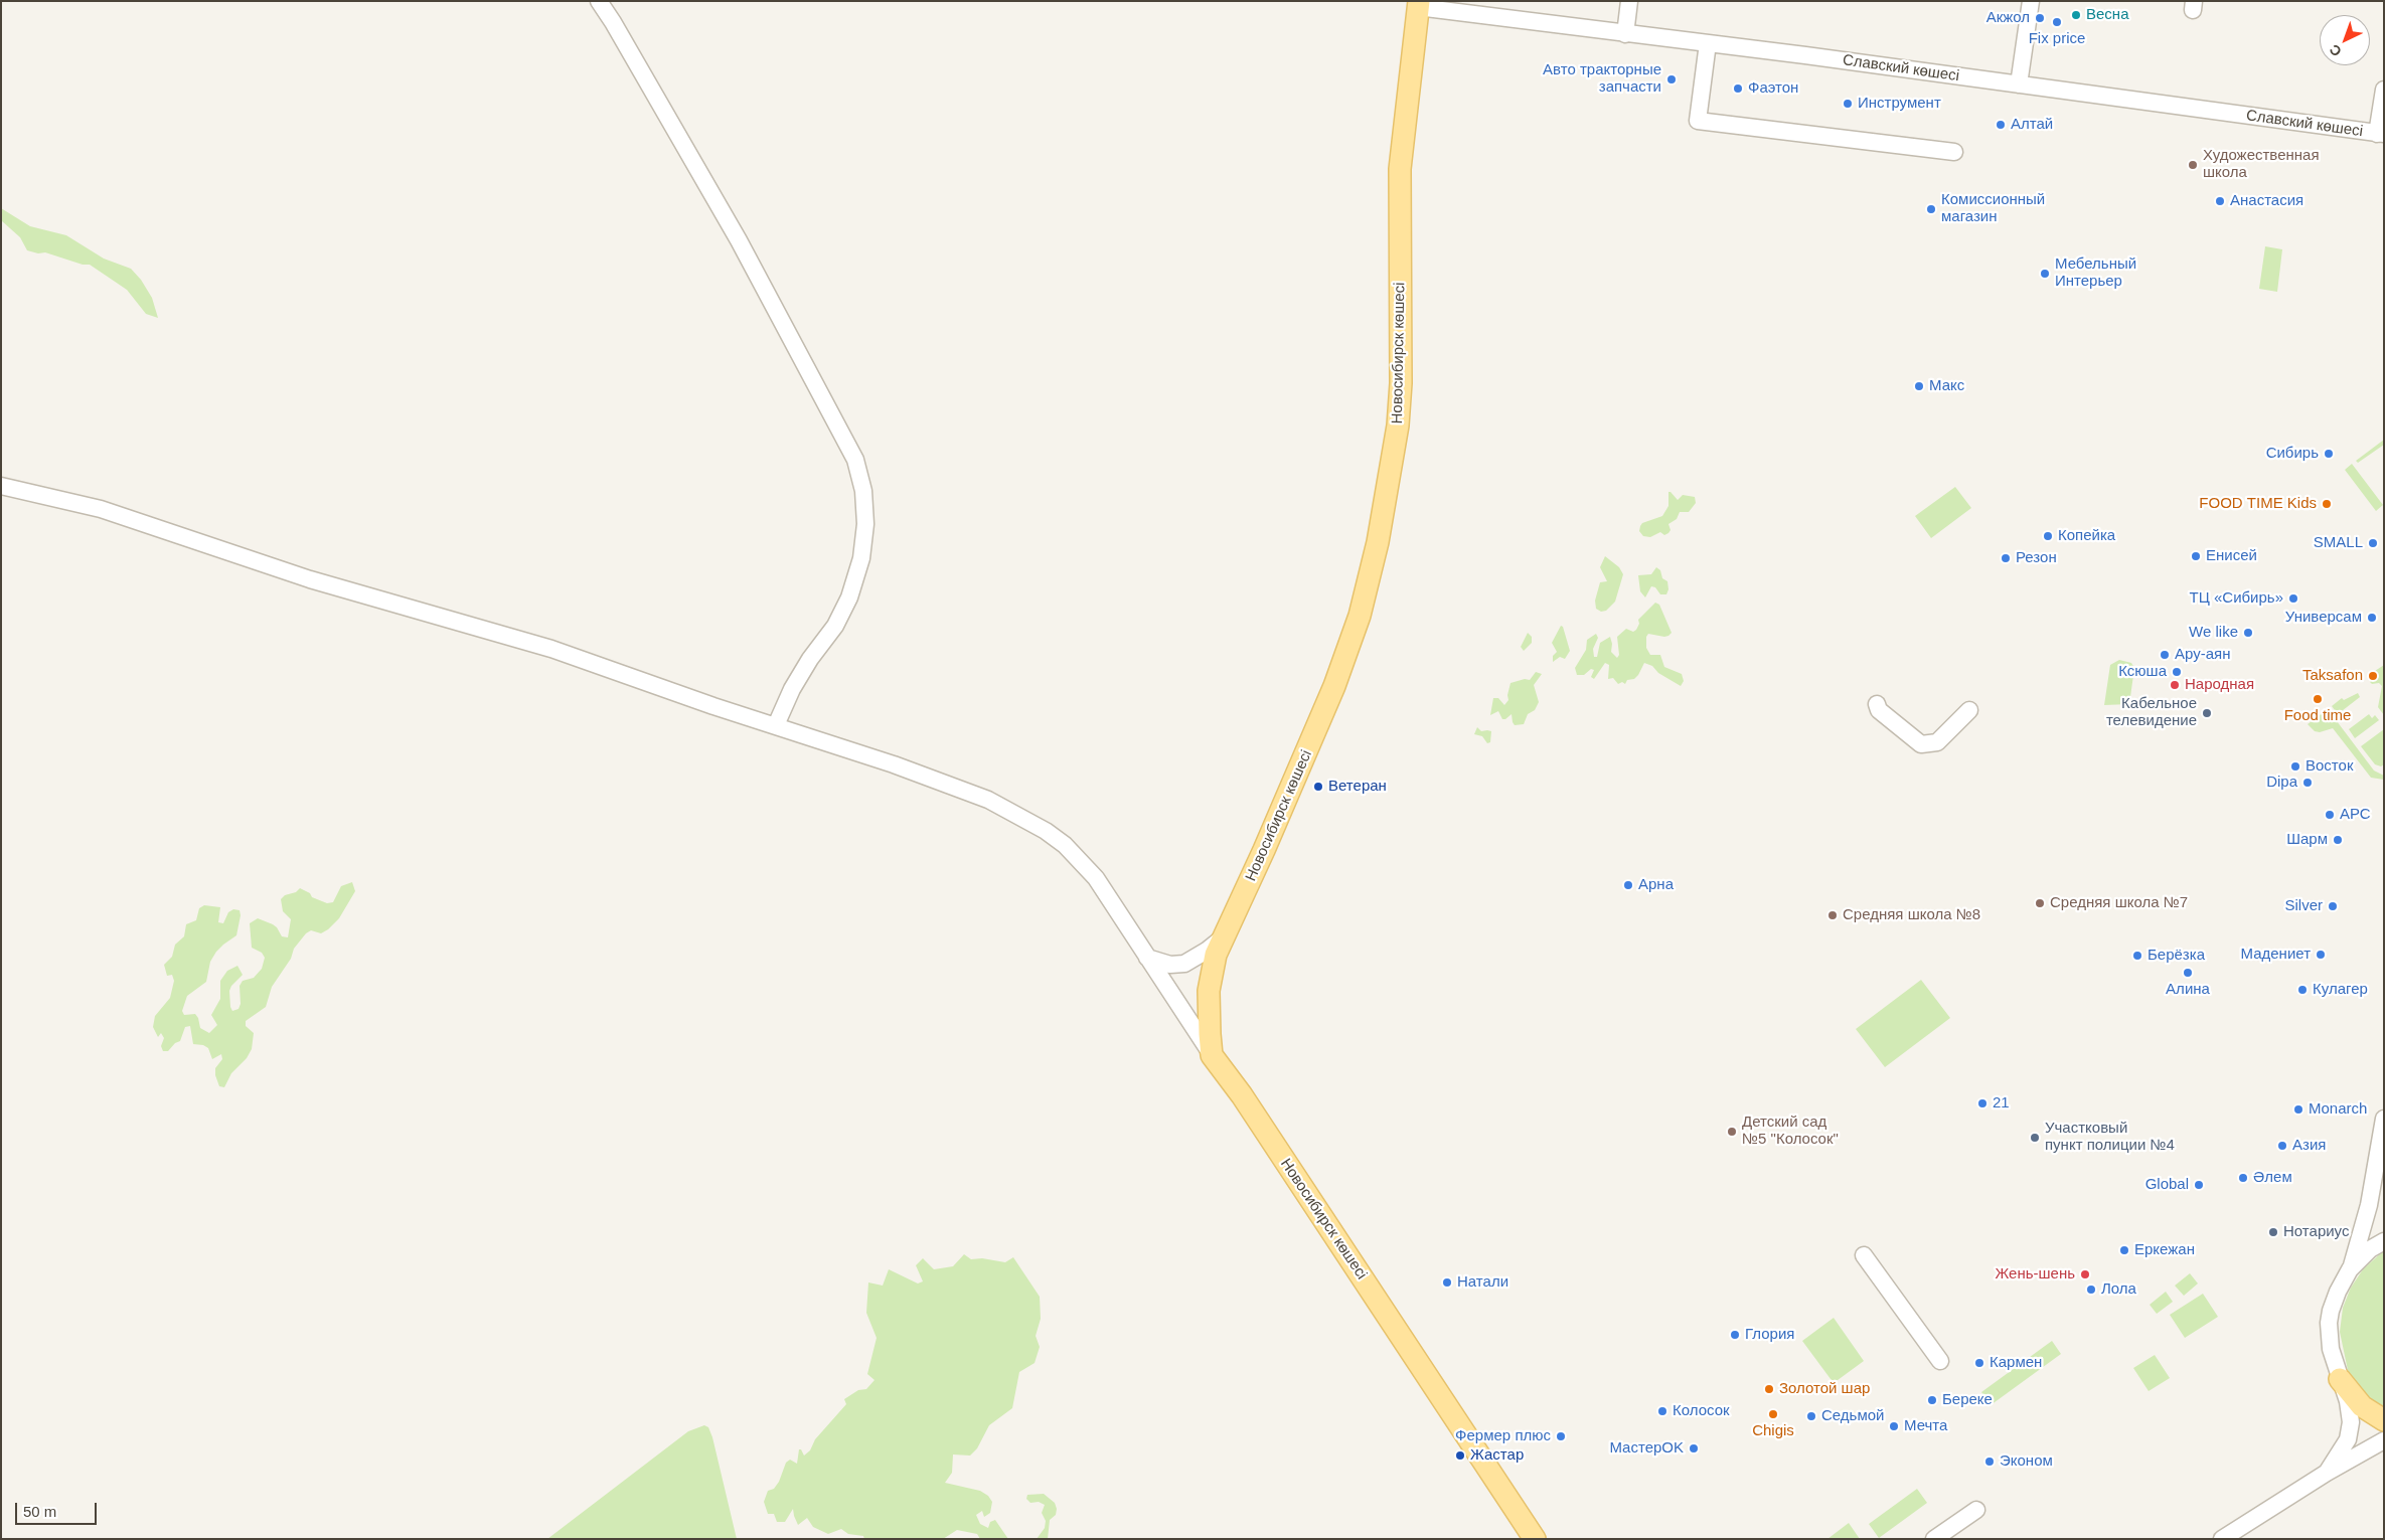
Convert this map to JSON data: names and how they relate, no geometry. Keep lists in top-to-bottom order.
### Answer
{
  "streets": {
    "main road": ["Новосибирск көшесі"],
    "street": ["Славский көшесі"]
  },
  "crossings": [
    ["Славский көшесі", "Новосибирск көшесі"]
  ],
  "places": [
    "Весна",
    "Акжол",
    "Fix price",
    "Авто тракторные запчасти",
    "Фаэтон",
    "Инструмент",
    "Алтай",
    "Художественная школа",
    "Анастасия",
    "Комиссионный магазин",
    "Мебельный Интерьер",
    "Макс",
    "Сибирь",
    "FOOD TIME Kids",
    "Копейка",
    "SMALL",
    "Енисей",
    "Резон",
    "ТЦ «Сибирь»",
    "Универсам",
    "We like",
    "Ару-аян",
    "Ксюша",
    "Taksafon",
    "Народная",
    "Food time",
    "Кабельное телевидение",
    "Восток",
    "Dipa",
    "Ветеран",
    "АРС",
    "Шарм",
    "Арна",
    "Средняя школа №7",
    "Silver",
    "Средняя школа №8",
    "Мадениет",
    "Берёзка",
    "Алина",
    "Кулагер",
    "21",
    "Monarch",
    "Детский сад №5 \"Колосок\"",
    "Участковый пункт полиции №4",
    "Азия",
    "Әлем",
    "Global",
    "Нотариус",
    "Еркежан",
    "Жень-шень",
    "Натали",
    "Лола",
    "Глория",
    "Кармен",
    "Золотой шар",
    "Береке",
    "Колосок",
    "Chigis",
    "Седьмой",
    "Мечта",
    "Фермер плюс",
    "МастерOK",
    "Жастар",
    "Эконом"
  ],
  "scale_bar": "50 m",
  "north": "bottom left"
}
